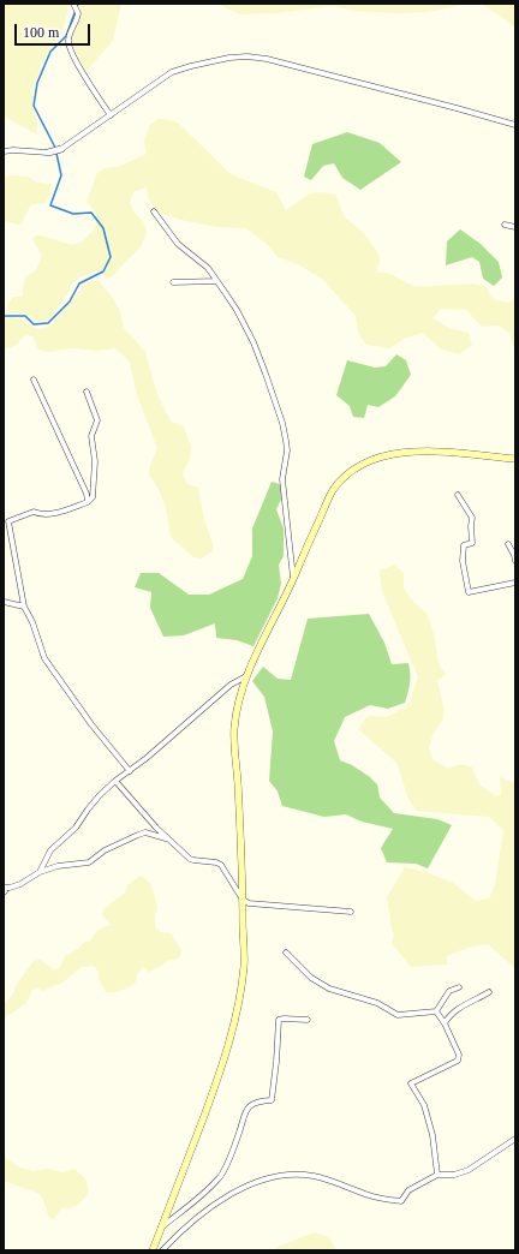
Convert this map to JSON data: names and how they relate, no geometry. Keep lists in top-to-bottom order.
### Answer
{
  "scale_bar": "100 m"
}
